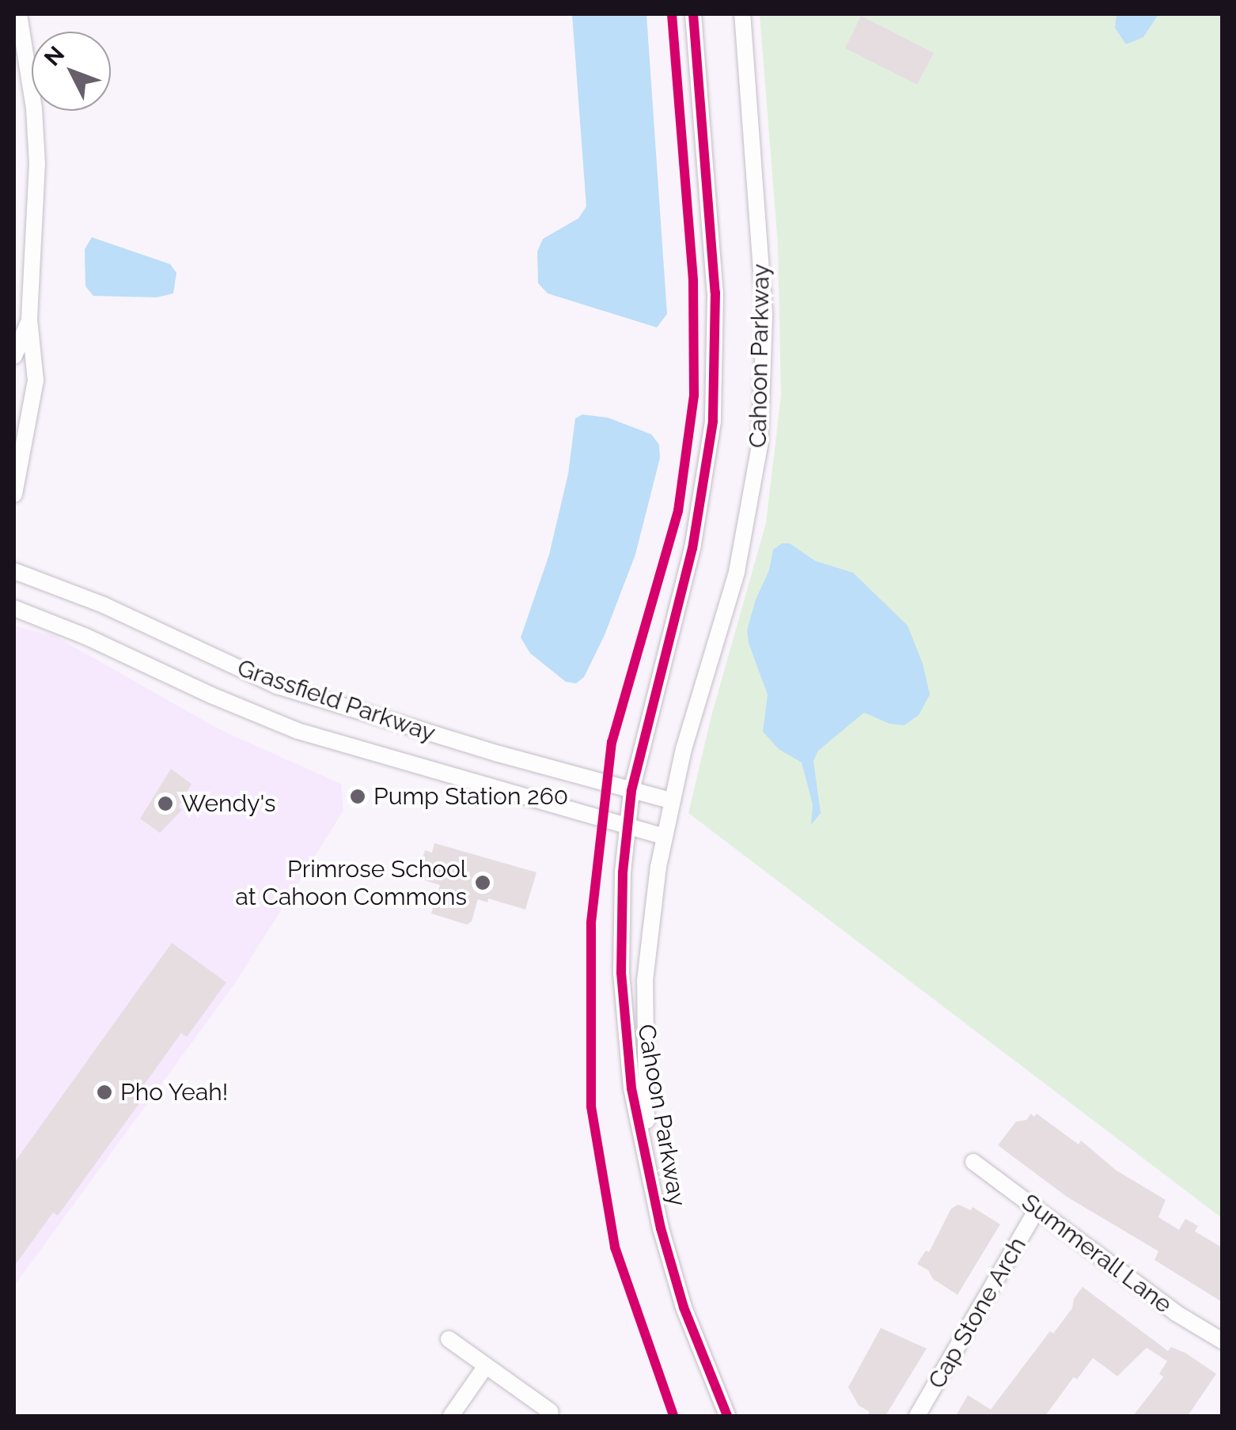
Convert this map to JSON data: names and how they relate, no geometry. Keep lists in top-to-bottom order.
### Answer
{
  "streets": {
    "street": [
      "Cahoon Parkway",
      "Grassfield Parkway",
      "Summerall Lane",
      "Cap Stone Arch"
    ]
  },
  "crossings": [
    ["Cahoon Parkway", "Grassfield Parkway"],
    ["Summerall Lane", "Cap Stone Arch"]
  ],
  "places": [
    "Pump Station 260",
    "Wendy's",
    "Primrose School at Cahoon Commons",
    "Pho Yeah!"
  ],
  "north": "top left"
}
